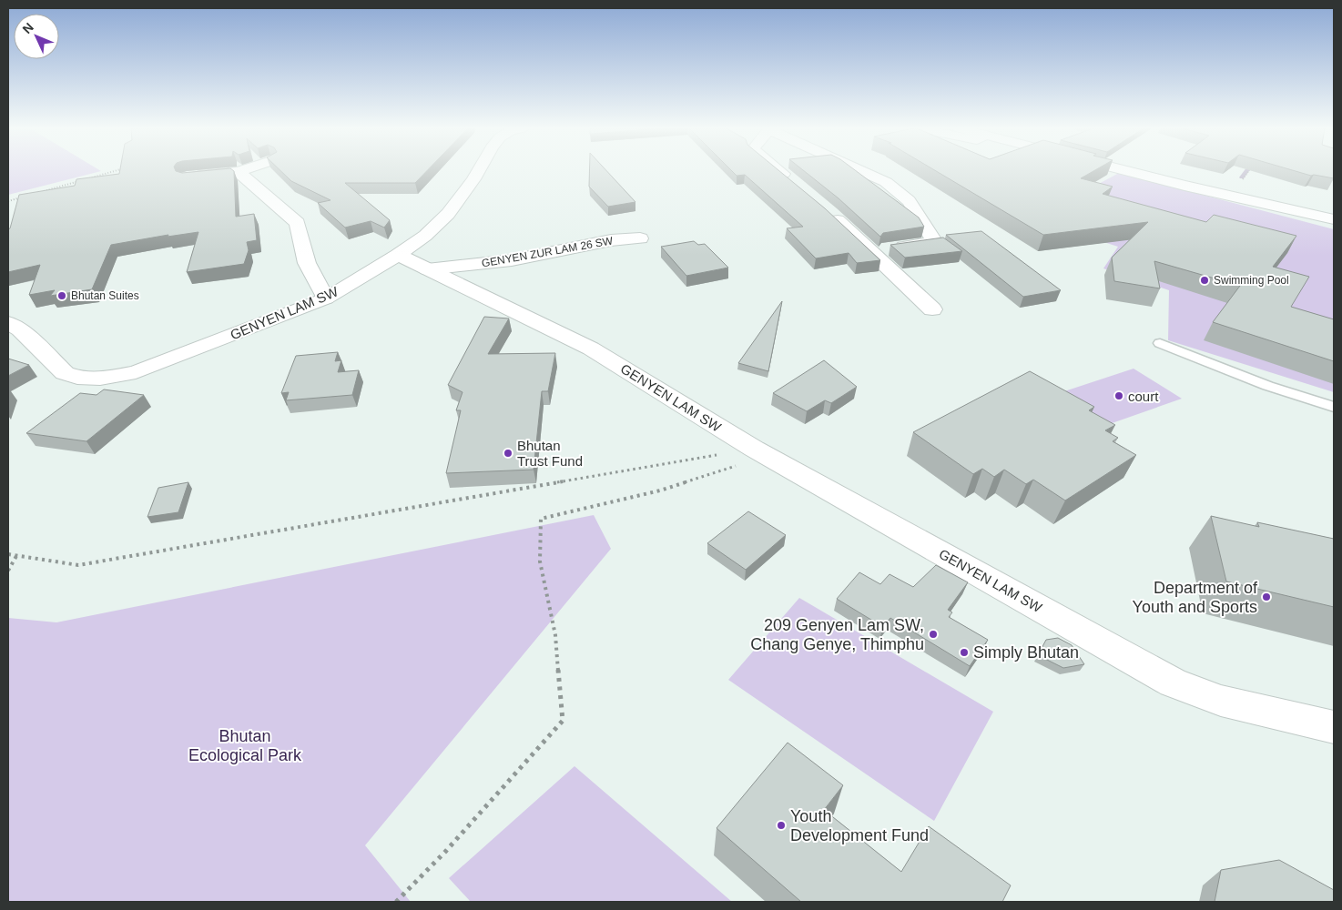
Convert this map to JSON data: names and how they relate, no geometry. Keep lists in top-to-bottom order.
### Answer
{
  "streets": {
    "main road": ["GENYEN ZUR LAM 26 SW", "GENYEN LAM SW"]
  },
  "crossings": [
    ["GENYEN ZUR LAM 26 SW", "GENYEN LAM SW"]
  ],
  "parks": ["Bhutan Ecological Park"],
  "places": [
    "Swimming Pool",
    "Bhutan Suites",
    "court",
    "Bhutan Trust Fund",
    "Department of Youth and Sports",
    "209 Genyen Lam SW, Chang Genye, Thimphu",
    "Simply Bhutan",
    "Youth Development Fund"
  ],
  "north": "top left"
}
